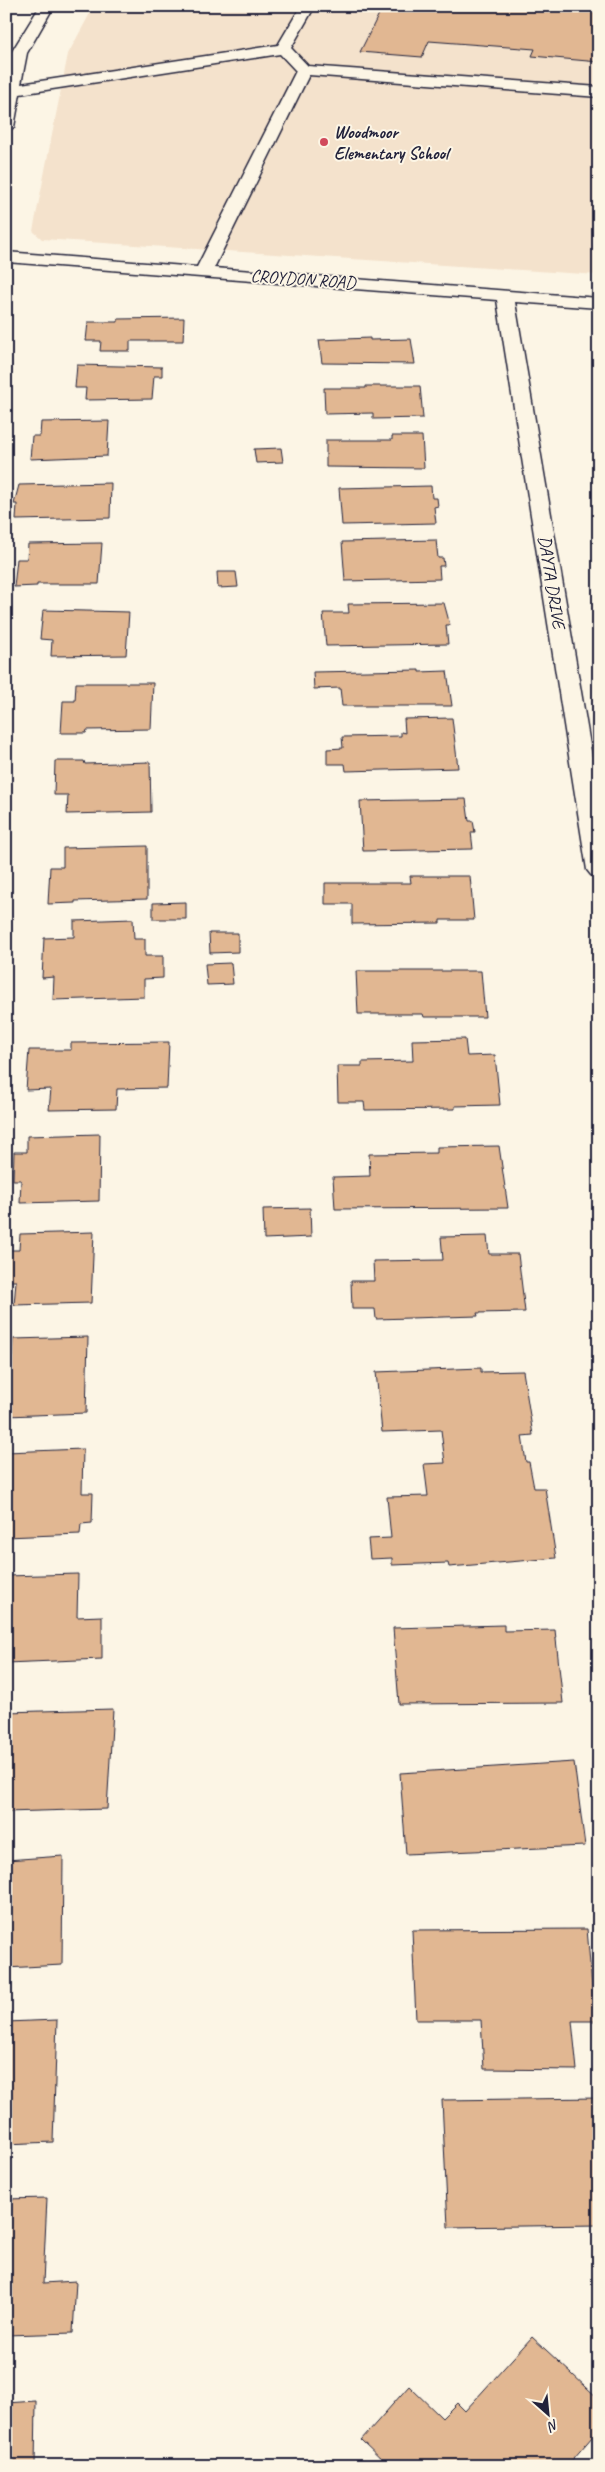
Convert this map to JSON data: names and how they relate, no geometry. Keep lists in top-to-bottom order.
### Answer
{
  "streets": {
    "street": ["CROYDON ROAD", "DAYTA DRIVE"]
  },
  "crossings": [
    ["CROYDON ROAD", "DAYTA DRIVE"]
  ],
  "places": ["Woodmoor Elementary School"],
  "north": "bottom right"
}
